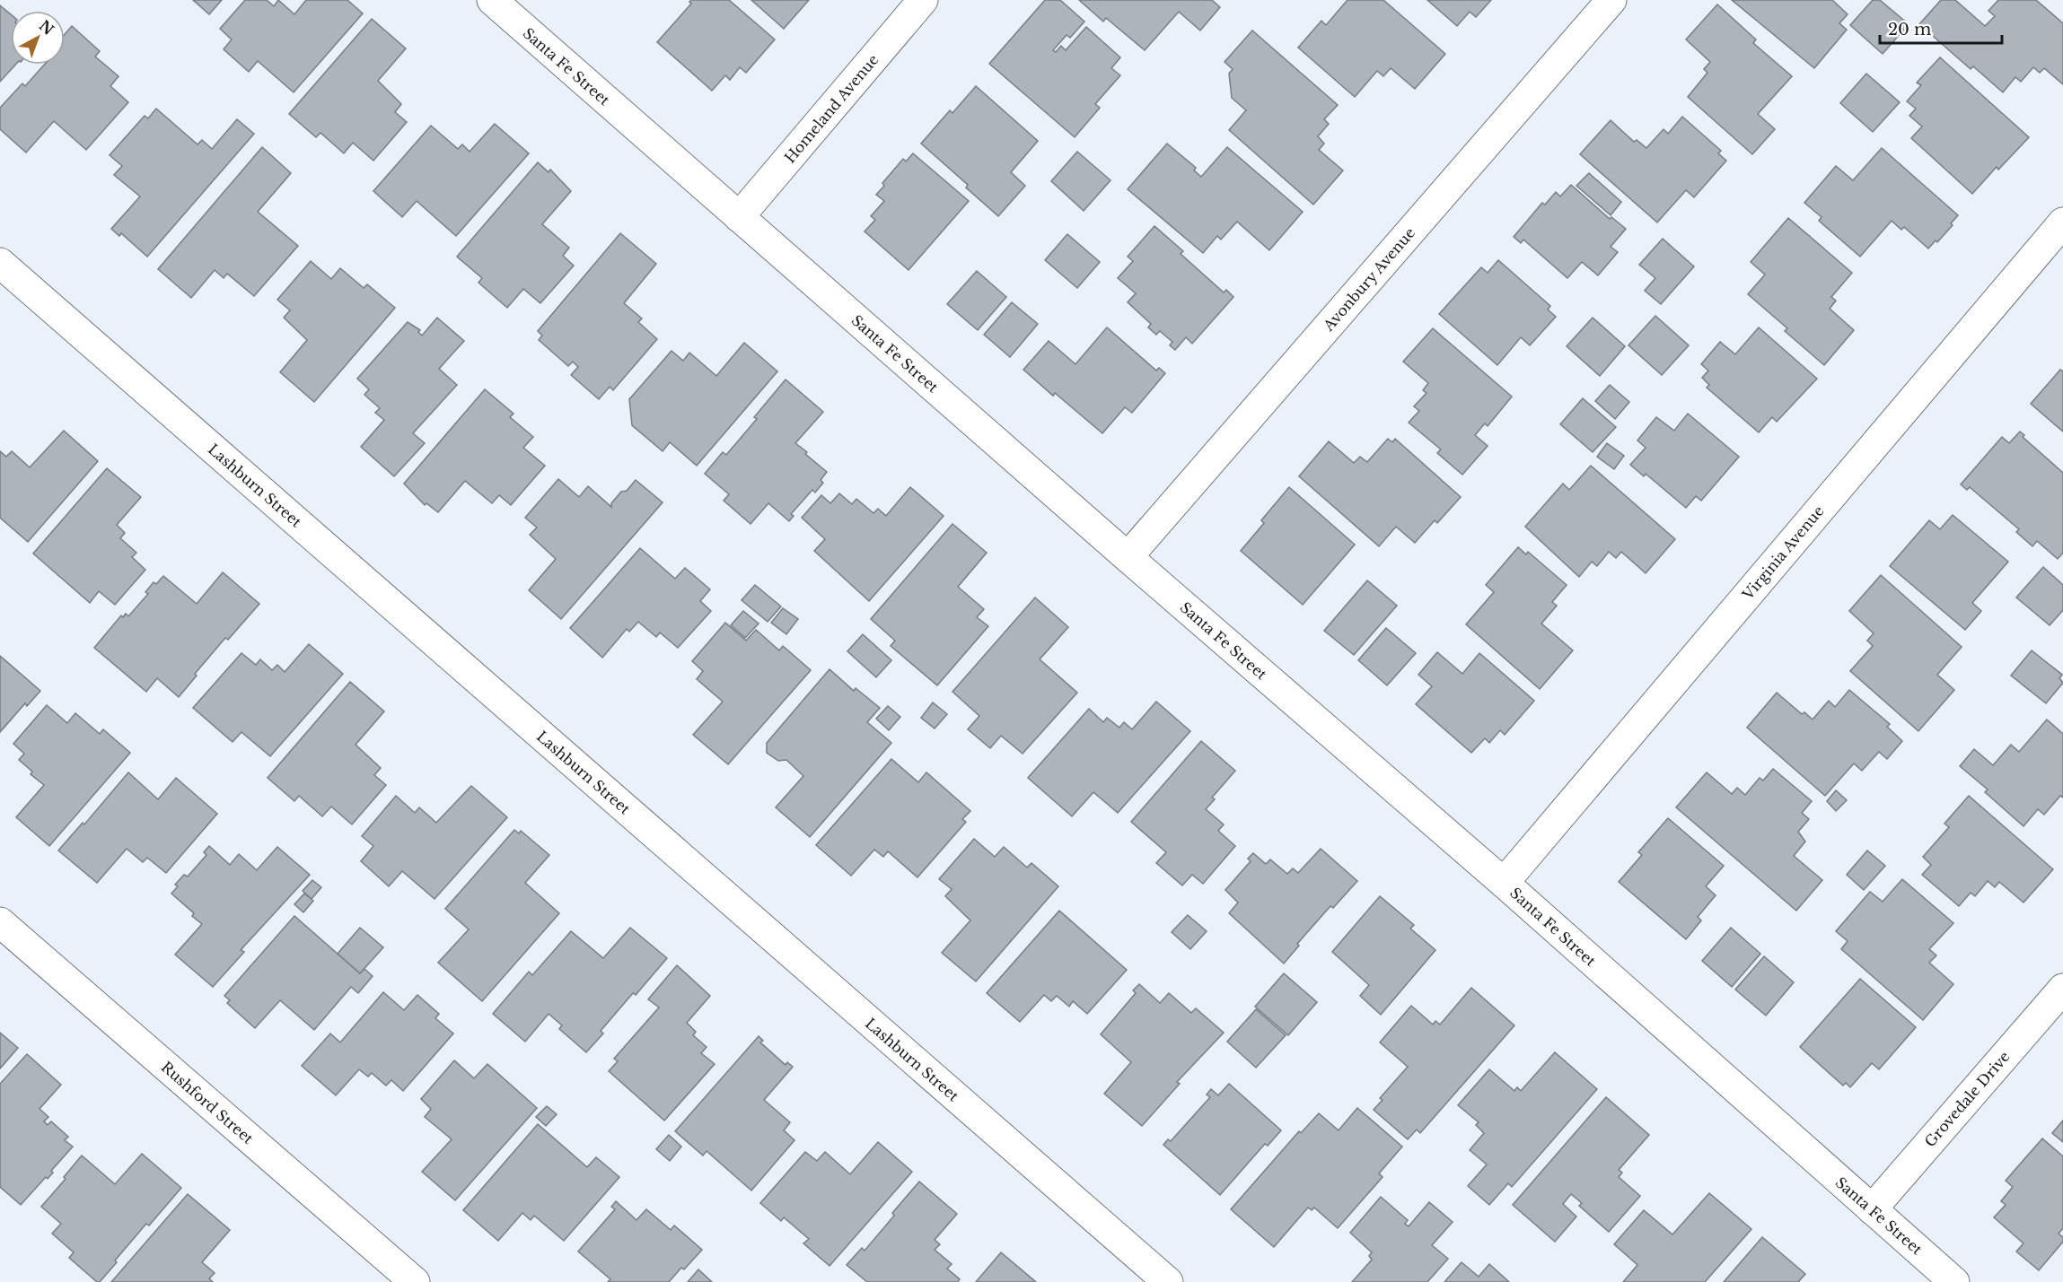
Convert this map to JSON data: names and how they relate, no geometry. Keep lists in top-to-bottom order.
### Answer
{
  "streets": {
    "street": [
      "Santa Fe Street",
      "Homeland Avenue",
      "Avonbury Avenue",
      "Lashburn Street",
      "Virginia Avenue",
      "Grovedale Drive",
      "Rushford Street"
    ]
  },
  "crossings": [
    ["Santa Fe Street", "Homeland Avenue"],
    ["Santa Fe Street", "Avonbury Avenue"],
    ["Santa Fe Street", "Virginia Avenue"],
    ["Santa Fe Street", "Grovedale Drive"]
  ],
  "scale_bar": "20 m",
  "north": "top right"
}
